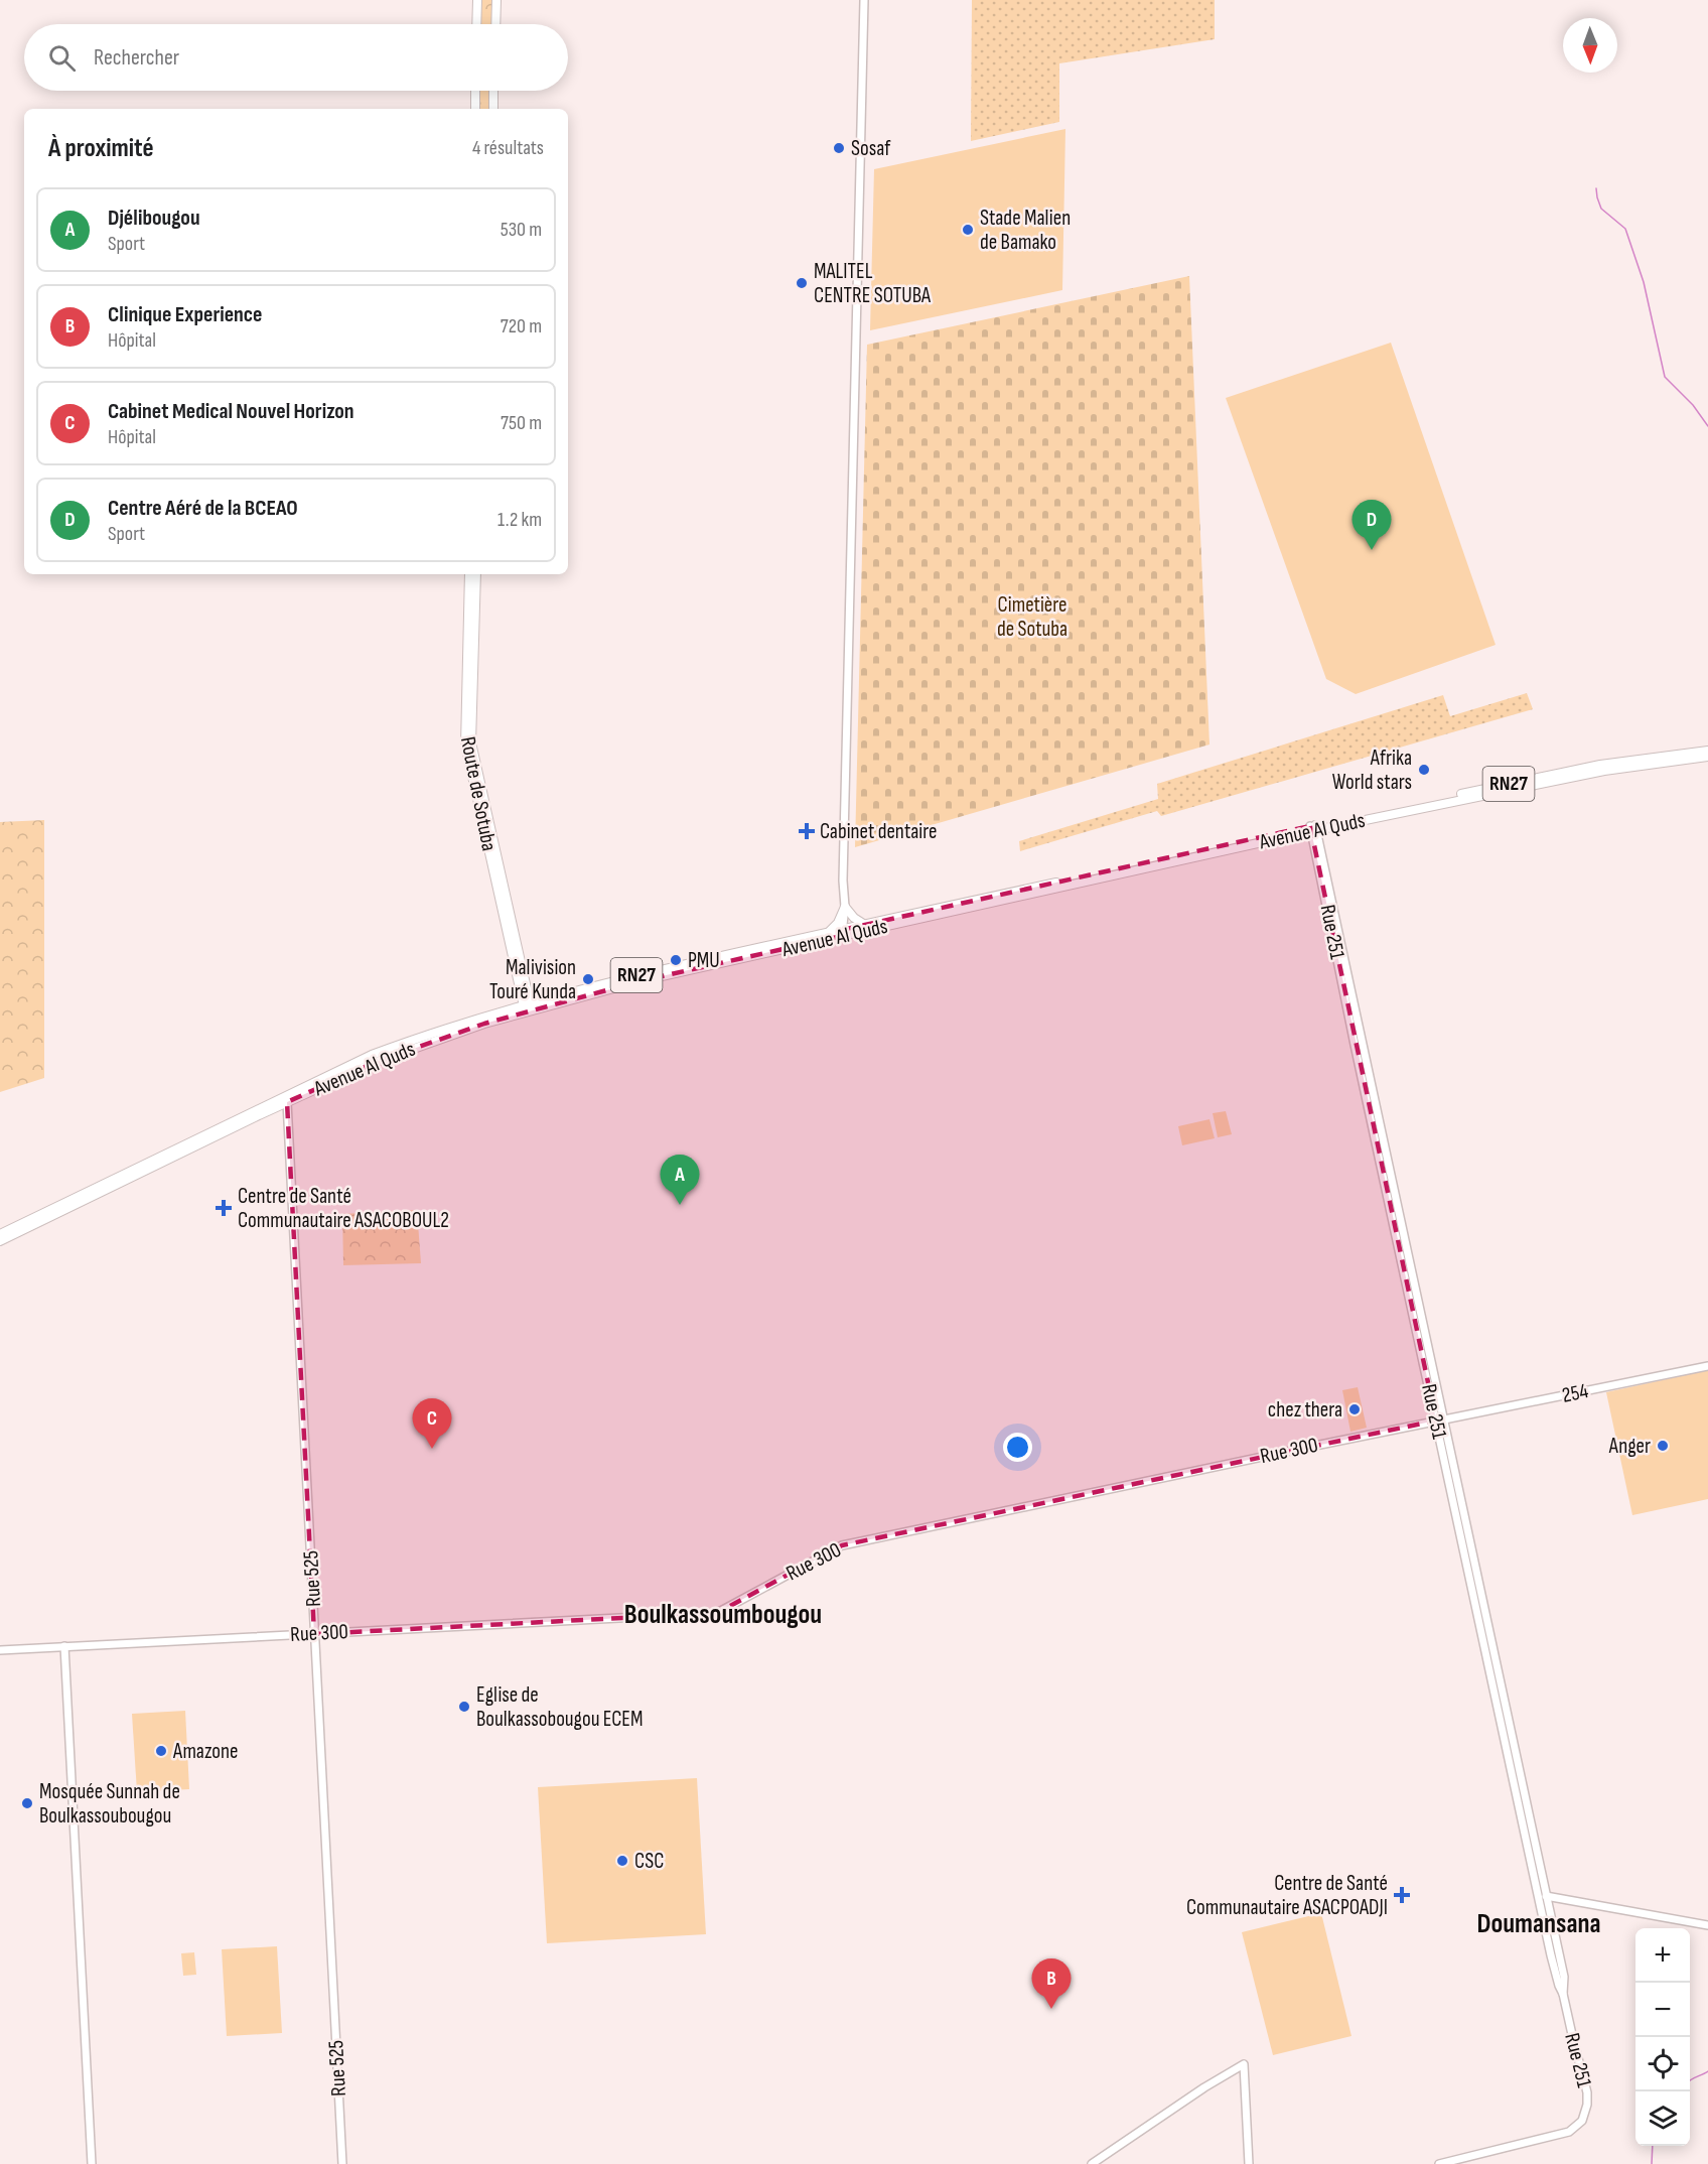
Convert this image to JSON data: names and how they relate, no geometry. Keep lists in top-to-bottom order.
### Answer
{
  "streets": {
    "main road": ["RN27", "Route de Sotuba", "Avenue Al Quds"],
    "street": [
      "Rue 251",
      "254",
      "Rue 300",
      "Rue 525"
    ]
  },
  "crossings": [
    ["Route de Sotuba", "Avenue Al Quds"],
    ["Avenue Al Quds", "Rue 251"],
    ["Avenue Al Quds", "Rue 525"],
    ["Rue 251", "254"],
    ["Rue 251", "Rue 300"],
    ["254", "Rue 300"],
    ["Rue 300", "Rue 525"]
  ],
  "districts": ["Boulkassoumbougou", "Doumansana"],
  "parks": ["Cimetière de Sotuba"],
  "places": {
    "other": [
      "Sosaf",
      "Stade Malien de Bamako",
      "MALITEL CENTRE SOTUBA",
      "Afrika World stars",
      "PMU",
      "Malivision Touré Kunda",
      "chez thera",
      "Anger",
      "Eglise de Boulkassobougou ECEM",
      "Amazone",
      "Mosquée Sunnah de Boulkassoubougou",
      "CSC"
    ],
    "health": ["Cabinet dentaire", "Centre de Santé Communautaire ASACOBOUL2", "Centre de Santé Communautaire ASACPOADJI"]
  },
  "north": "bottom",
  "page": {
    "search": "Rechercher",
    "heading": ["À proximité", "4 résultats"],
    "list": [
      {
        "mark": "A",
        "name": "Djélibougou",
        "note": "Sport",
        "value": "530 m"
      },
      {
        "mark": "B",
        "name": "Clinique Experience",
        "note": "Hôpital",
        "value": "720 m"
      },
      {
        "mark": "C",
        "name": "Cabinet Medical Nouvel Horizon",
        "note": "Hôpital",
        "value": "750 m"
      },
      {
        "mark": "D",
        "name": "Centre Aéré de la BCEAO",
        "note": "Sport",
        "value": "1.2 km"
      }
    ],
    "pins": [
      "D",
      "A",
      "C",
      "B"
    ],
    "map_buttons": ["+", "−"]
  }
}
